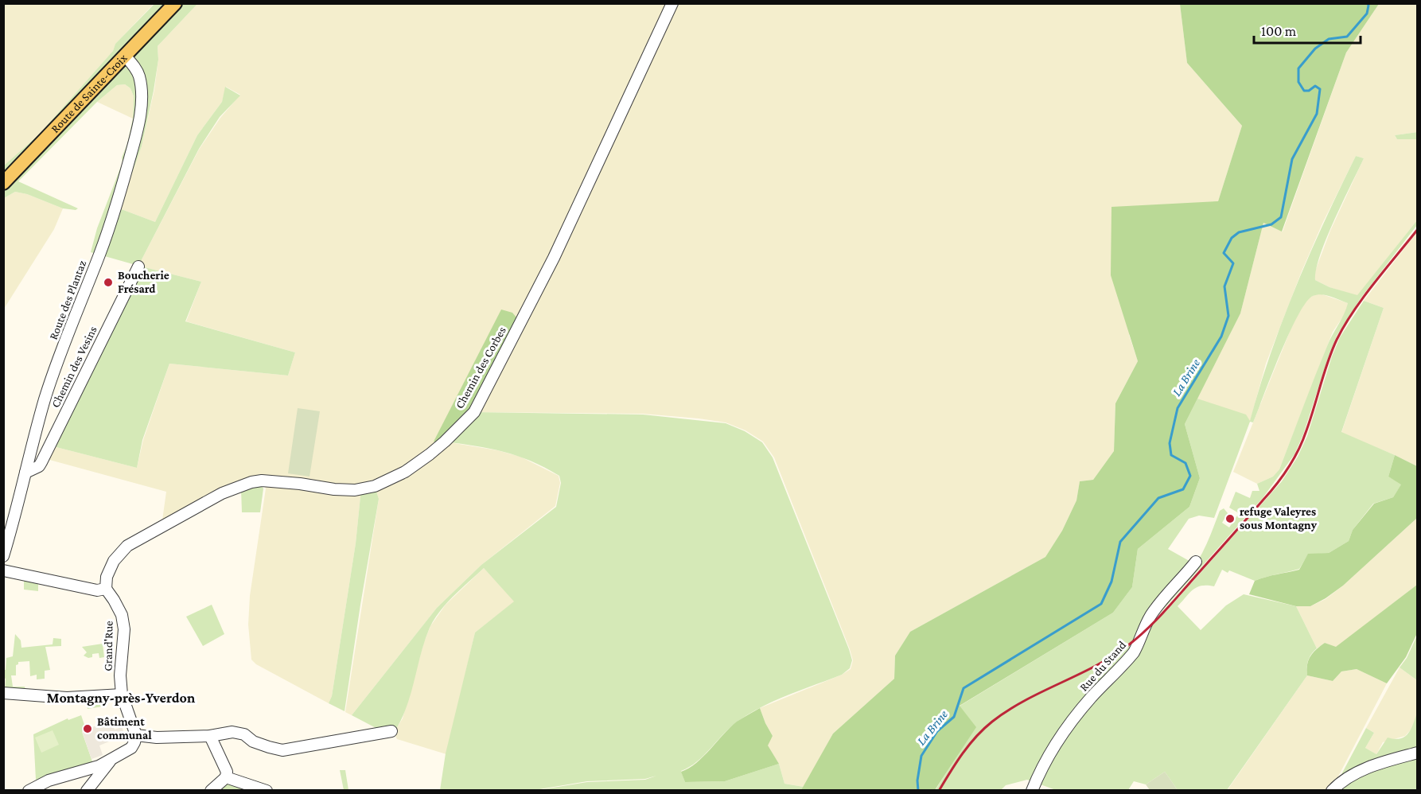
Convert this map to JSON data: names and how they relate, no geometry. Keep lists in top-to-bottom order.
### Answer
{
  "streets": {
    "main road": ["Route de Sainte-Croix"],
    "street": [
      "Route des Plantaz",
      "Chemin des Vesins",
      "Chemin des Corbes",
      "Grand'Rue",
      "Rue du Stand"
    ]
  },
  "crossings": [
    ["Route de Sainte-Croix", "Route des Plantaz"],
    ["Route des Plantaz", "Chemin des Vesins"],
    ["Chemin des Corbes", "Grand'Rue"]
  ],
  "districts": ["Montagny-près-Yverdon"],
  "water": ["La Brine"],
  "places": ["Boucherie Frésard", "refuge Valeyres sous Montagny", "Bâtiment communal"],
  "scale_bar": "100 m"
}
